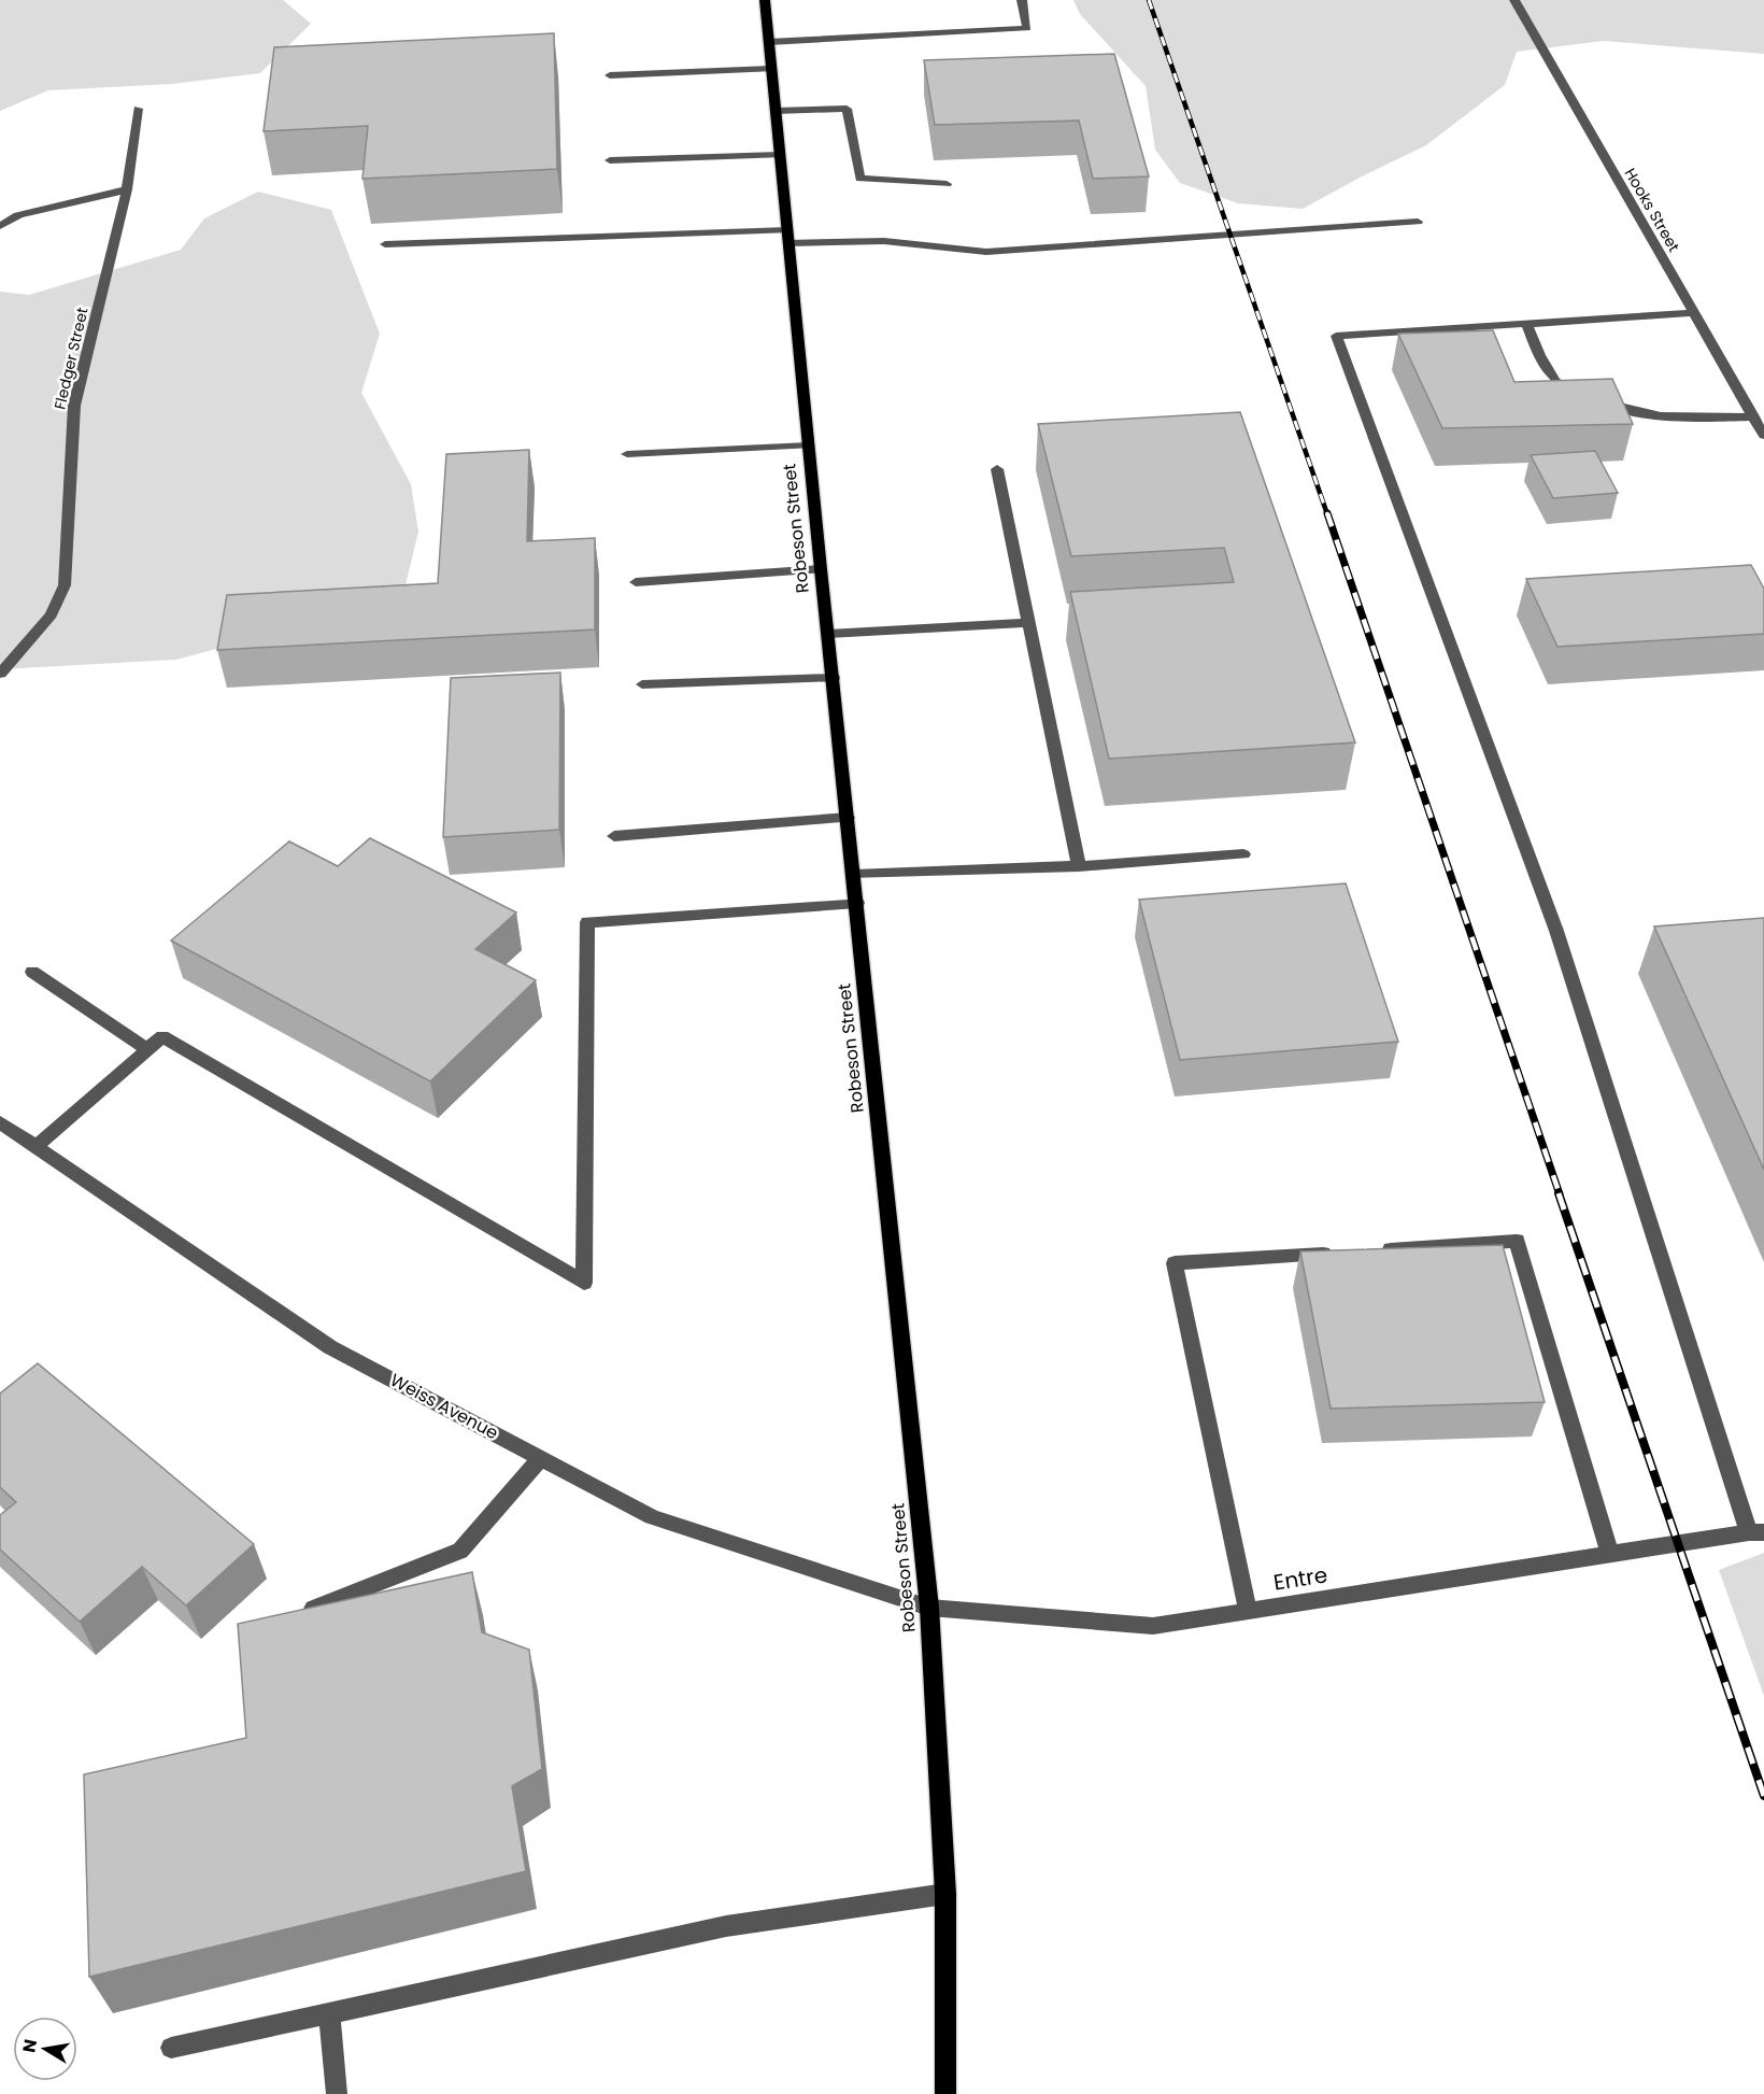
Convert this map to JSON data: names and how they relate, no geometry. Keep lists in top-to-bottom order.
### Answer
{
  "streets": {
    "main road": ["Robeson Street"],
    "street": [
      "Hooks Street",
      "Fledger Street",
      "Weiss Avenue",
      "Entre"
    ]
  },
  "crossings": [
    ["Robeson Street", "Weiss Avenue"],
    ["Robeson Street", "Entre"],
    ["Weiss Avenue", "Entre"]
  ],
  "north": "left"
}
